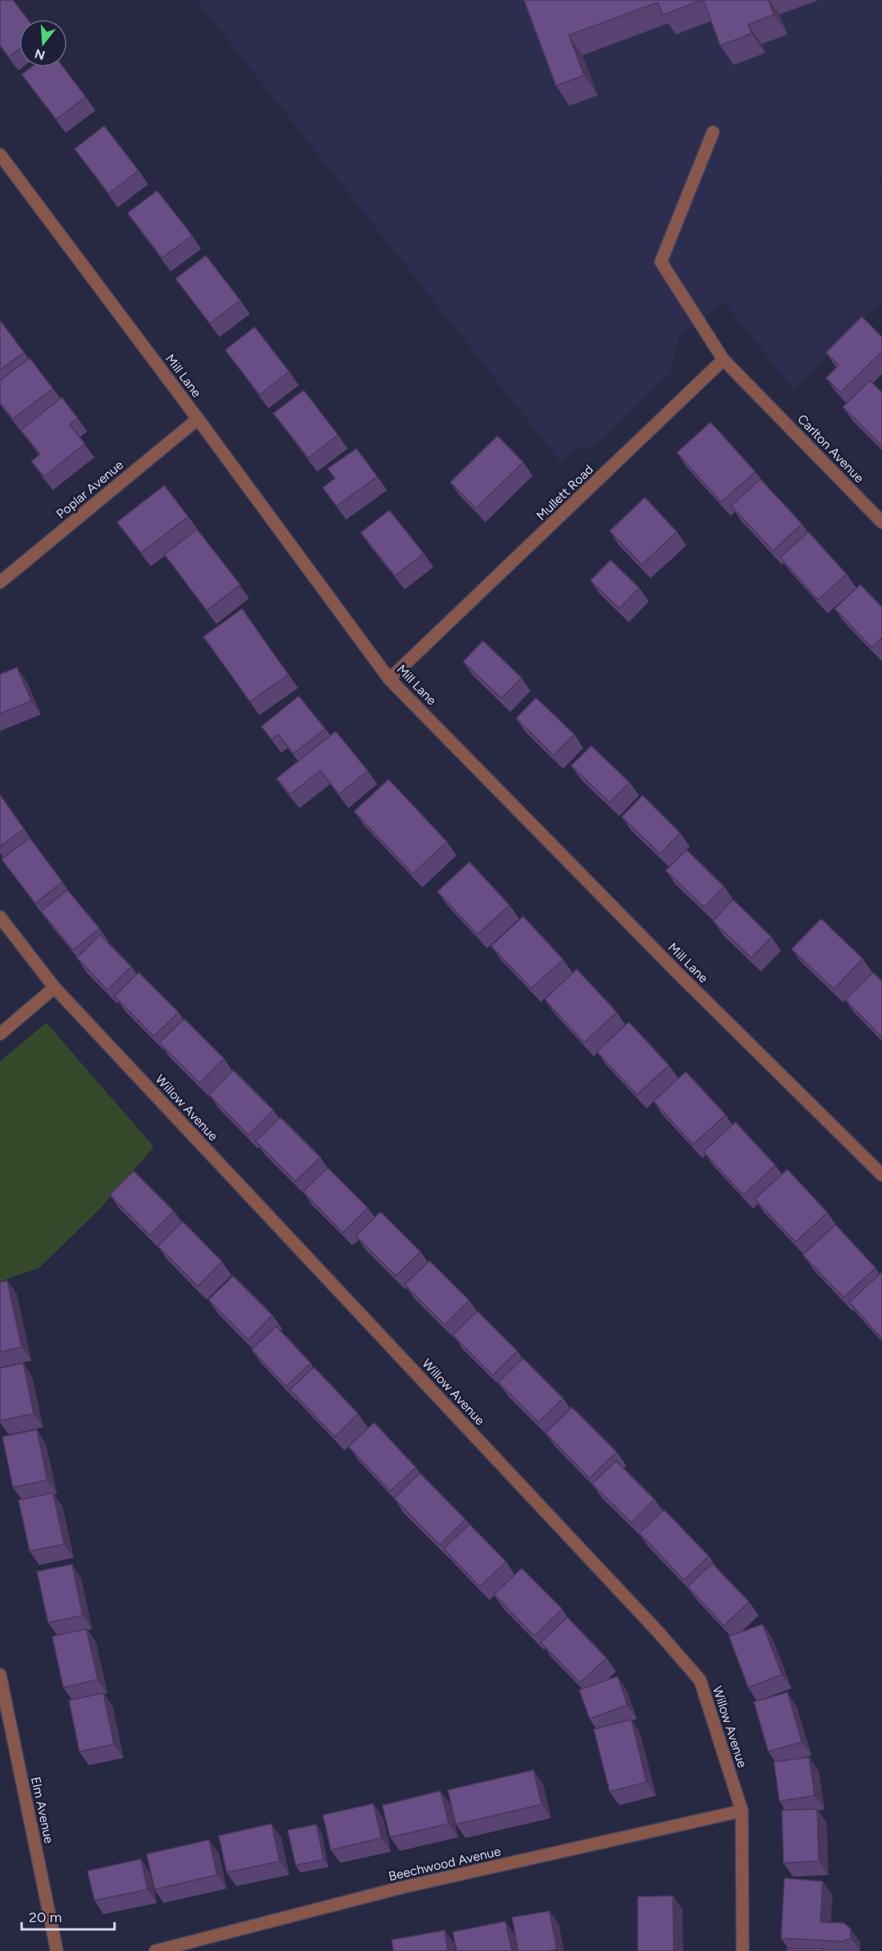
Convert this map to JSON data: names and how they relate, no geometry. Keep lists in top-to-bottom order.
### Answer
{
  "streets": {
    "street": [
      "Mill Lane",
      "Carlton Avenue",
      "Poplar Avenue",
      "Mullett Road",
      "Willow Avenue",
      "Elm Avenue",
      "Beechwood Avenue"
    ]
  },
  "crossings": [
    ["Mill Lane", "Poplar Avenue"],
    ["Mill Lane", "Mullett Road"],
    ["Carlton Avenue", "Mullett Road"],
    ["Willow Avenue", "Beechwood Avenue"]
  ],
  "scale_bar": "20 m",
  "north": "bottom"
}
